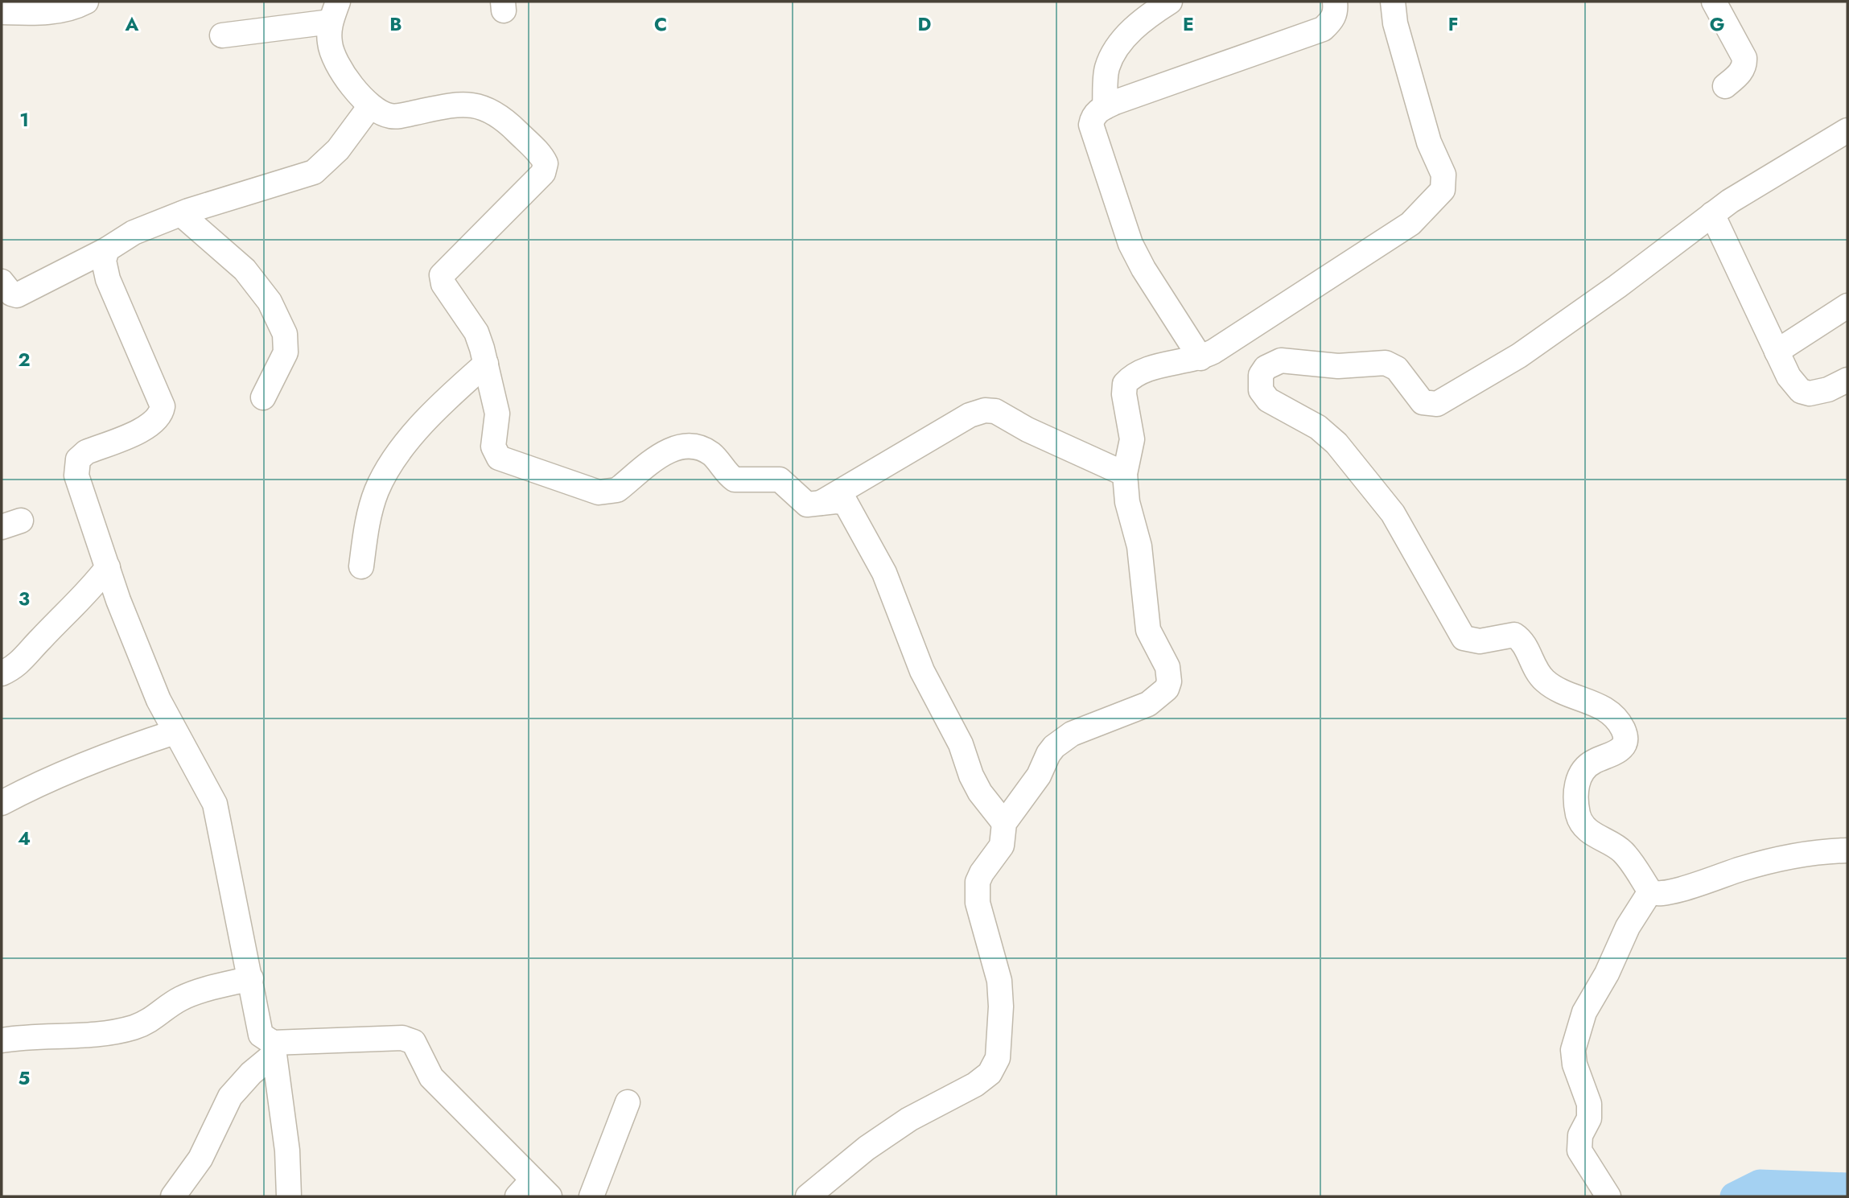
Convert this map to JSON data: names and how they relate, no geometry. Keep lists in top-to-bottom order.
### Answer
{
  "grid": {
    "columns": [
      "A",
      "B",
      "C",
      "D",
      "E",
      "F",
      "G"
    ],
    "rows": [
      "1",
      "2",
      "3",
      "4",
      "5"
    ]
  }
}
